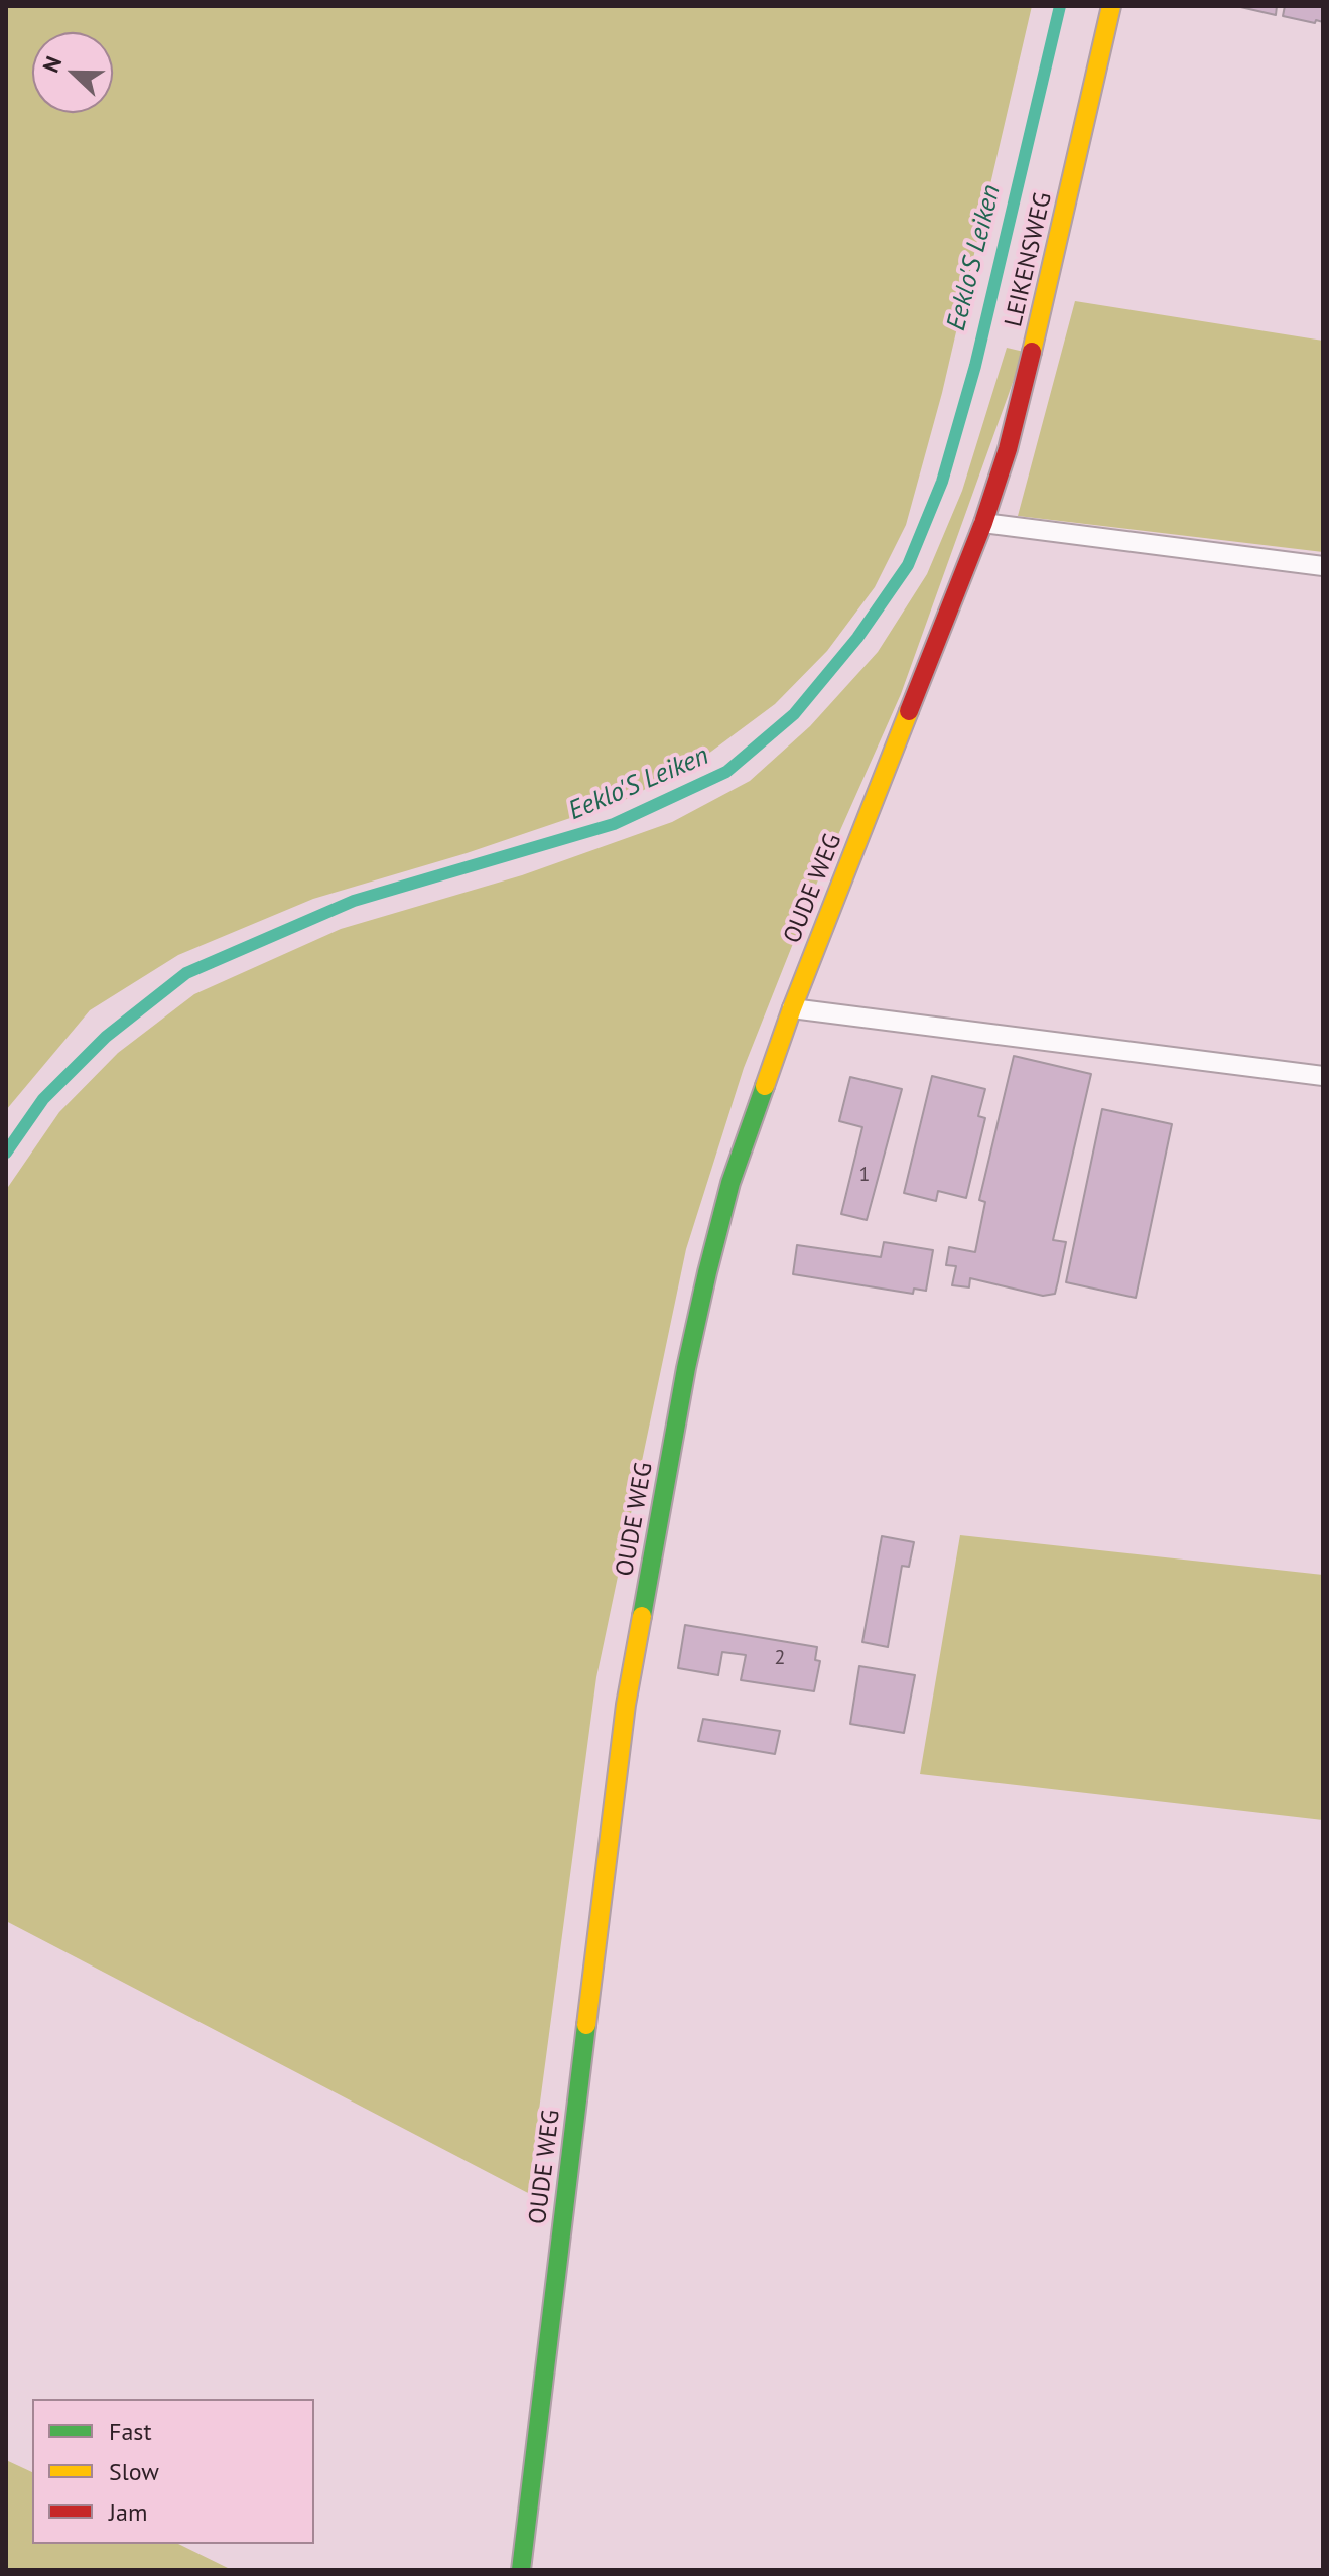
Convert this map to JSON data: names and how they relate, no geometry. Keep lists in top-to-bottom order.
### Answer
{
  "streets": {
    "street": ["LEIKENSWEG", "OUDE WEG"]
  },
  "crossings": [
    ["LEIKENSWEG", "OUDE WEG"]
  ],
  "water": ["Eeklo'S Leiken"],
  "house_numbers": ["1", "2"],
  "legend": ["Fast", "Slow", "Jam"],
  "north": "left"
}
